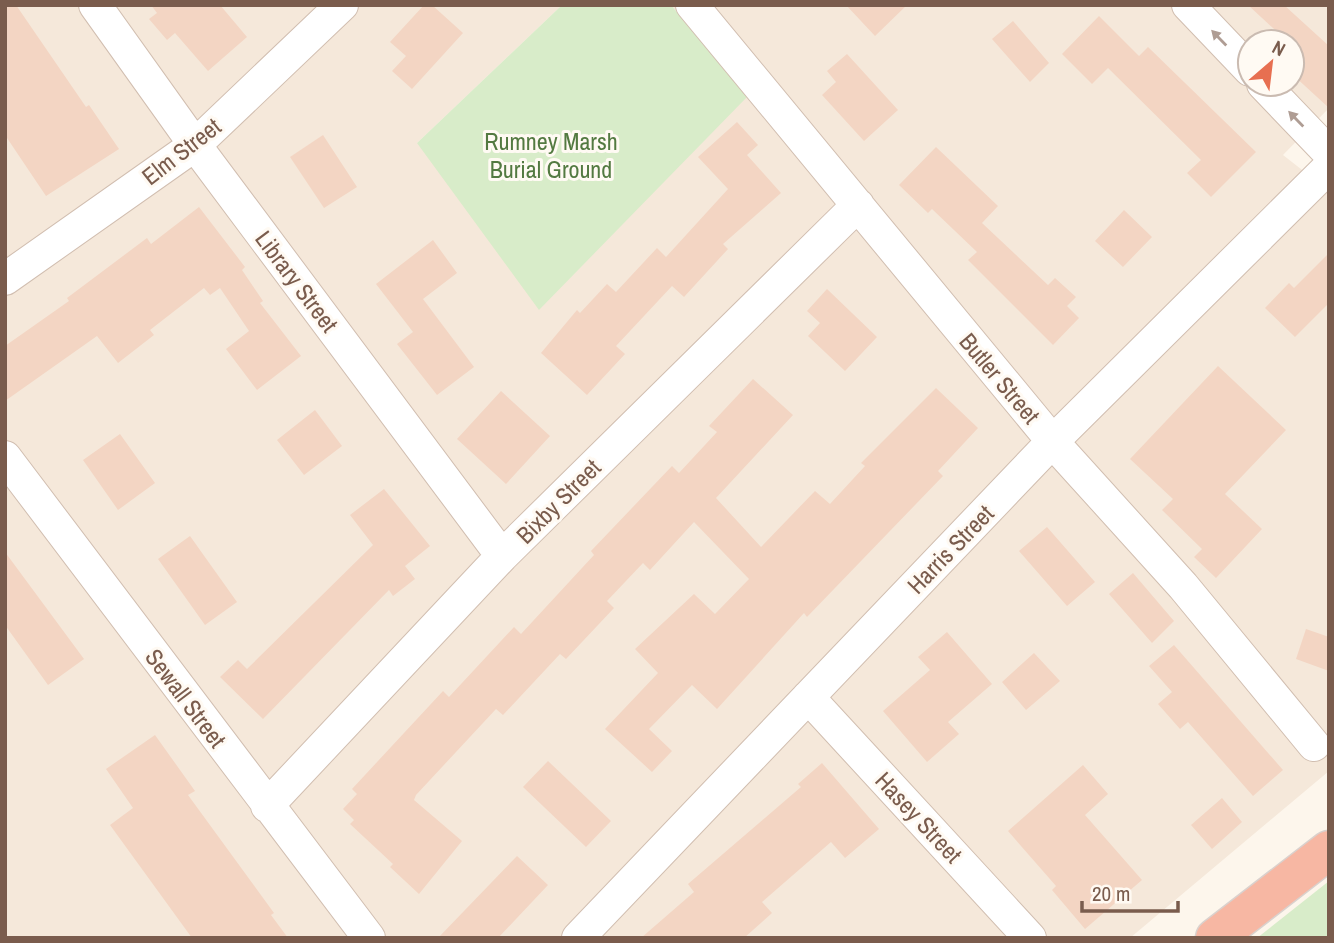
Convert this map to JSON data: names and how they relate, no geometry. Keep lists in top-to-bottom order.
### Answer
{
  "streets": {
    "street": [
      "Elm Street",
      "Library Street",
      "Butler Street",
      "Bixby Street",
      "Harris Street",
      "Sewall Street",
      "Hasey Street"
    ]
  },
  "crossings": [
    ["Elm Street", "Library Street"],
    ["Library Street", "Bixby Street"],
    ["Butler Street", "Bixby Street"],
    ["Butler Street", "Harris Street"],
    ["Bixby Street", "Sewall Street"],
    ["Harris Street", "Hasey Street"]
  ],
  "parks": ["Rumney Marsh Burial Ground"],
  "scale_bar": "20 m",
  "north": "top right"
}
